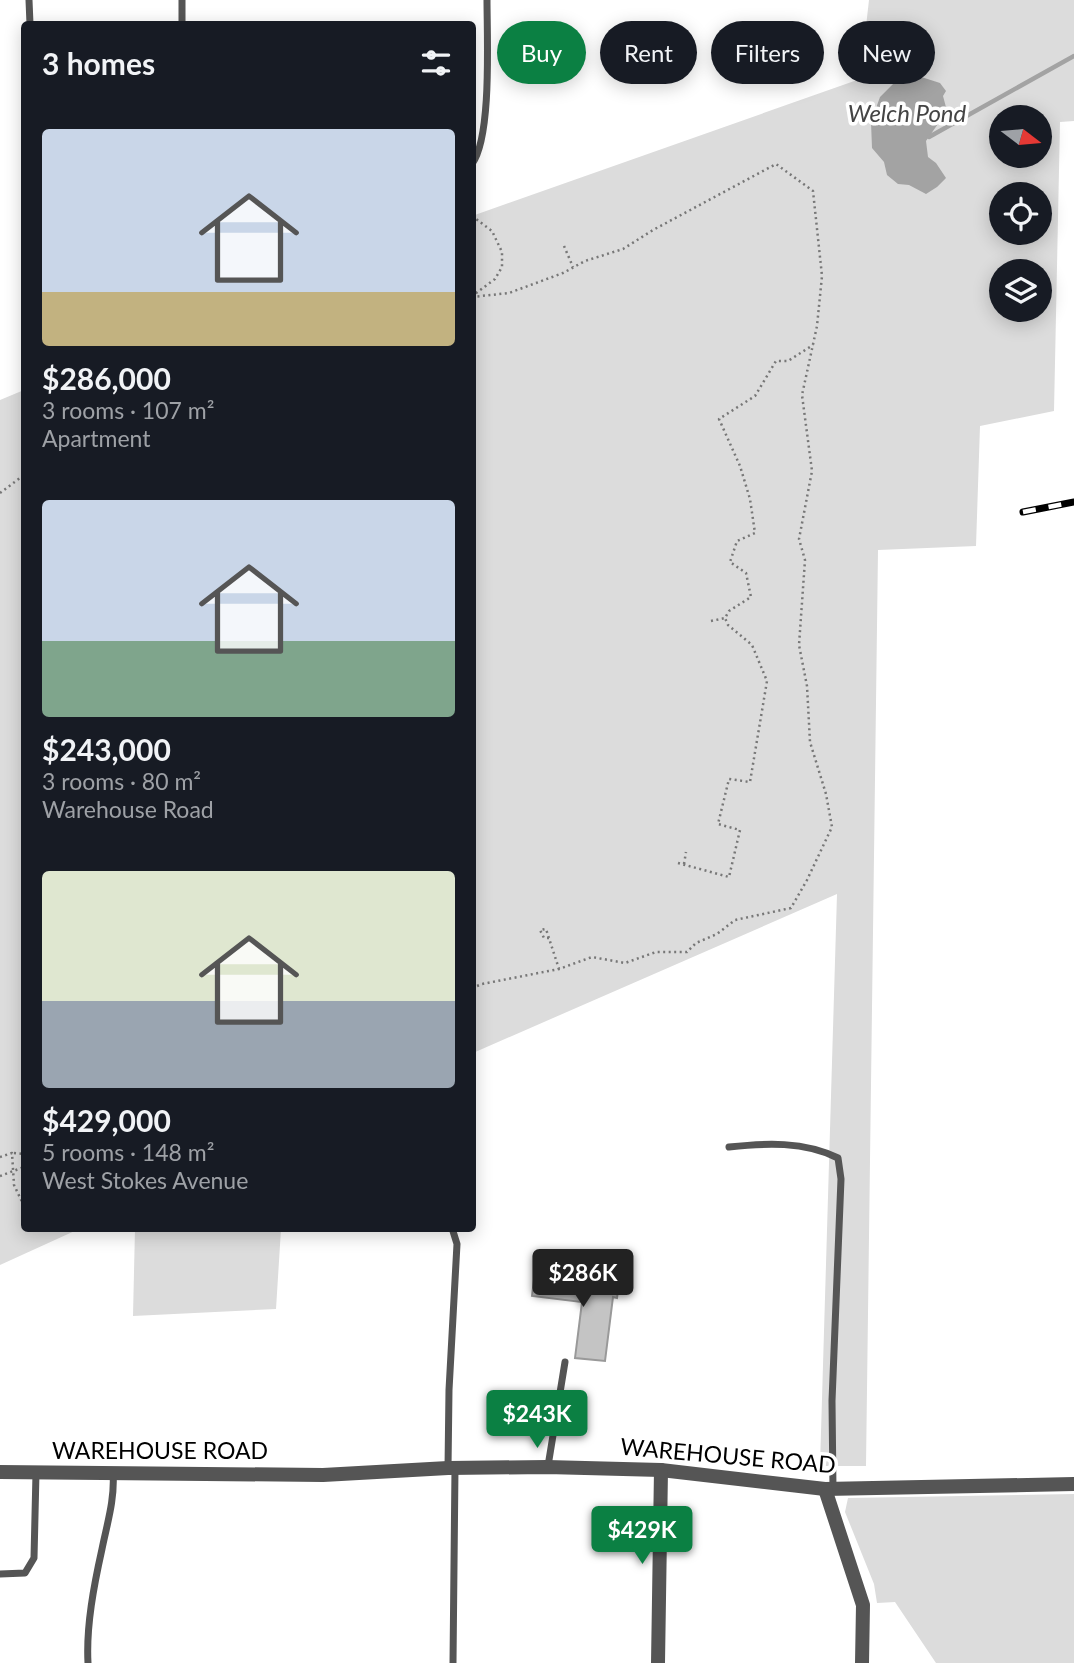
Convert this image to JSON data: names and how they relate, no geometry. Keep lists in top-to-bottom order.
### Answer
{
  "streets": {
    "street": ["WAREHOUSE ROAD"]
  },
  "water": ["Welch Pond"],
  "north": "right",
  "page": {
    "chip": [
      "Buy",
      "Rent",
      "Filters",
      "New"
    ],
    "heading": "3 homes",
    "list": [
      {
        "name": "$286,000",
        "note": "3 rooms · 107 m² · Apartment"
      },
      {
        "name": "$243,000",
        "note": "3 rooms · 80 m² · Warehouse Road"
      },
      {
        "name": "$429,000",
        "note": "5 rooms · 148 m² · West Stokes Avenue"
      }
    ],
    "price": ["$286K", "$243K", "$429K"]
  }
}
